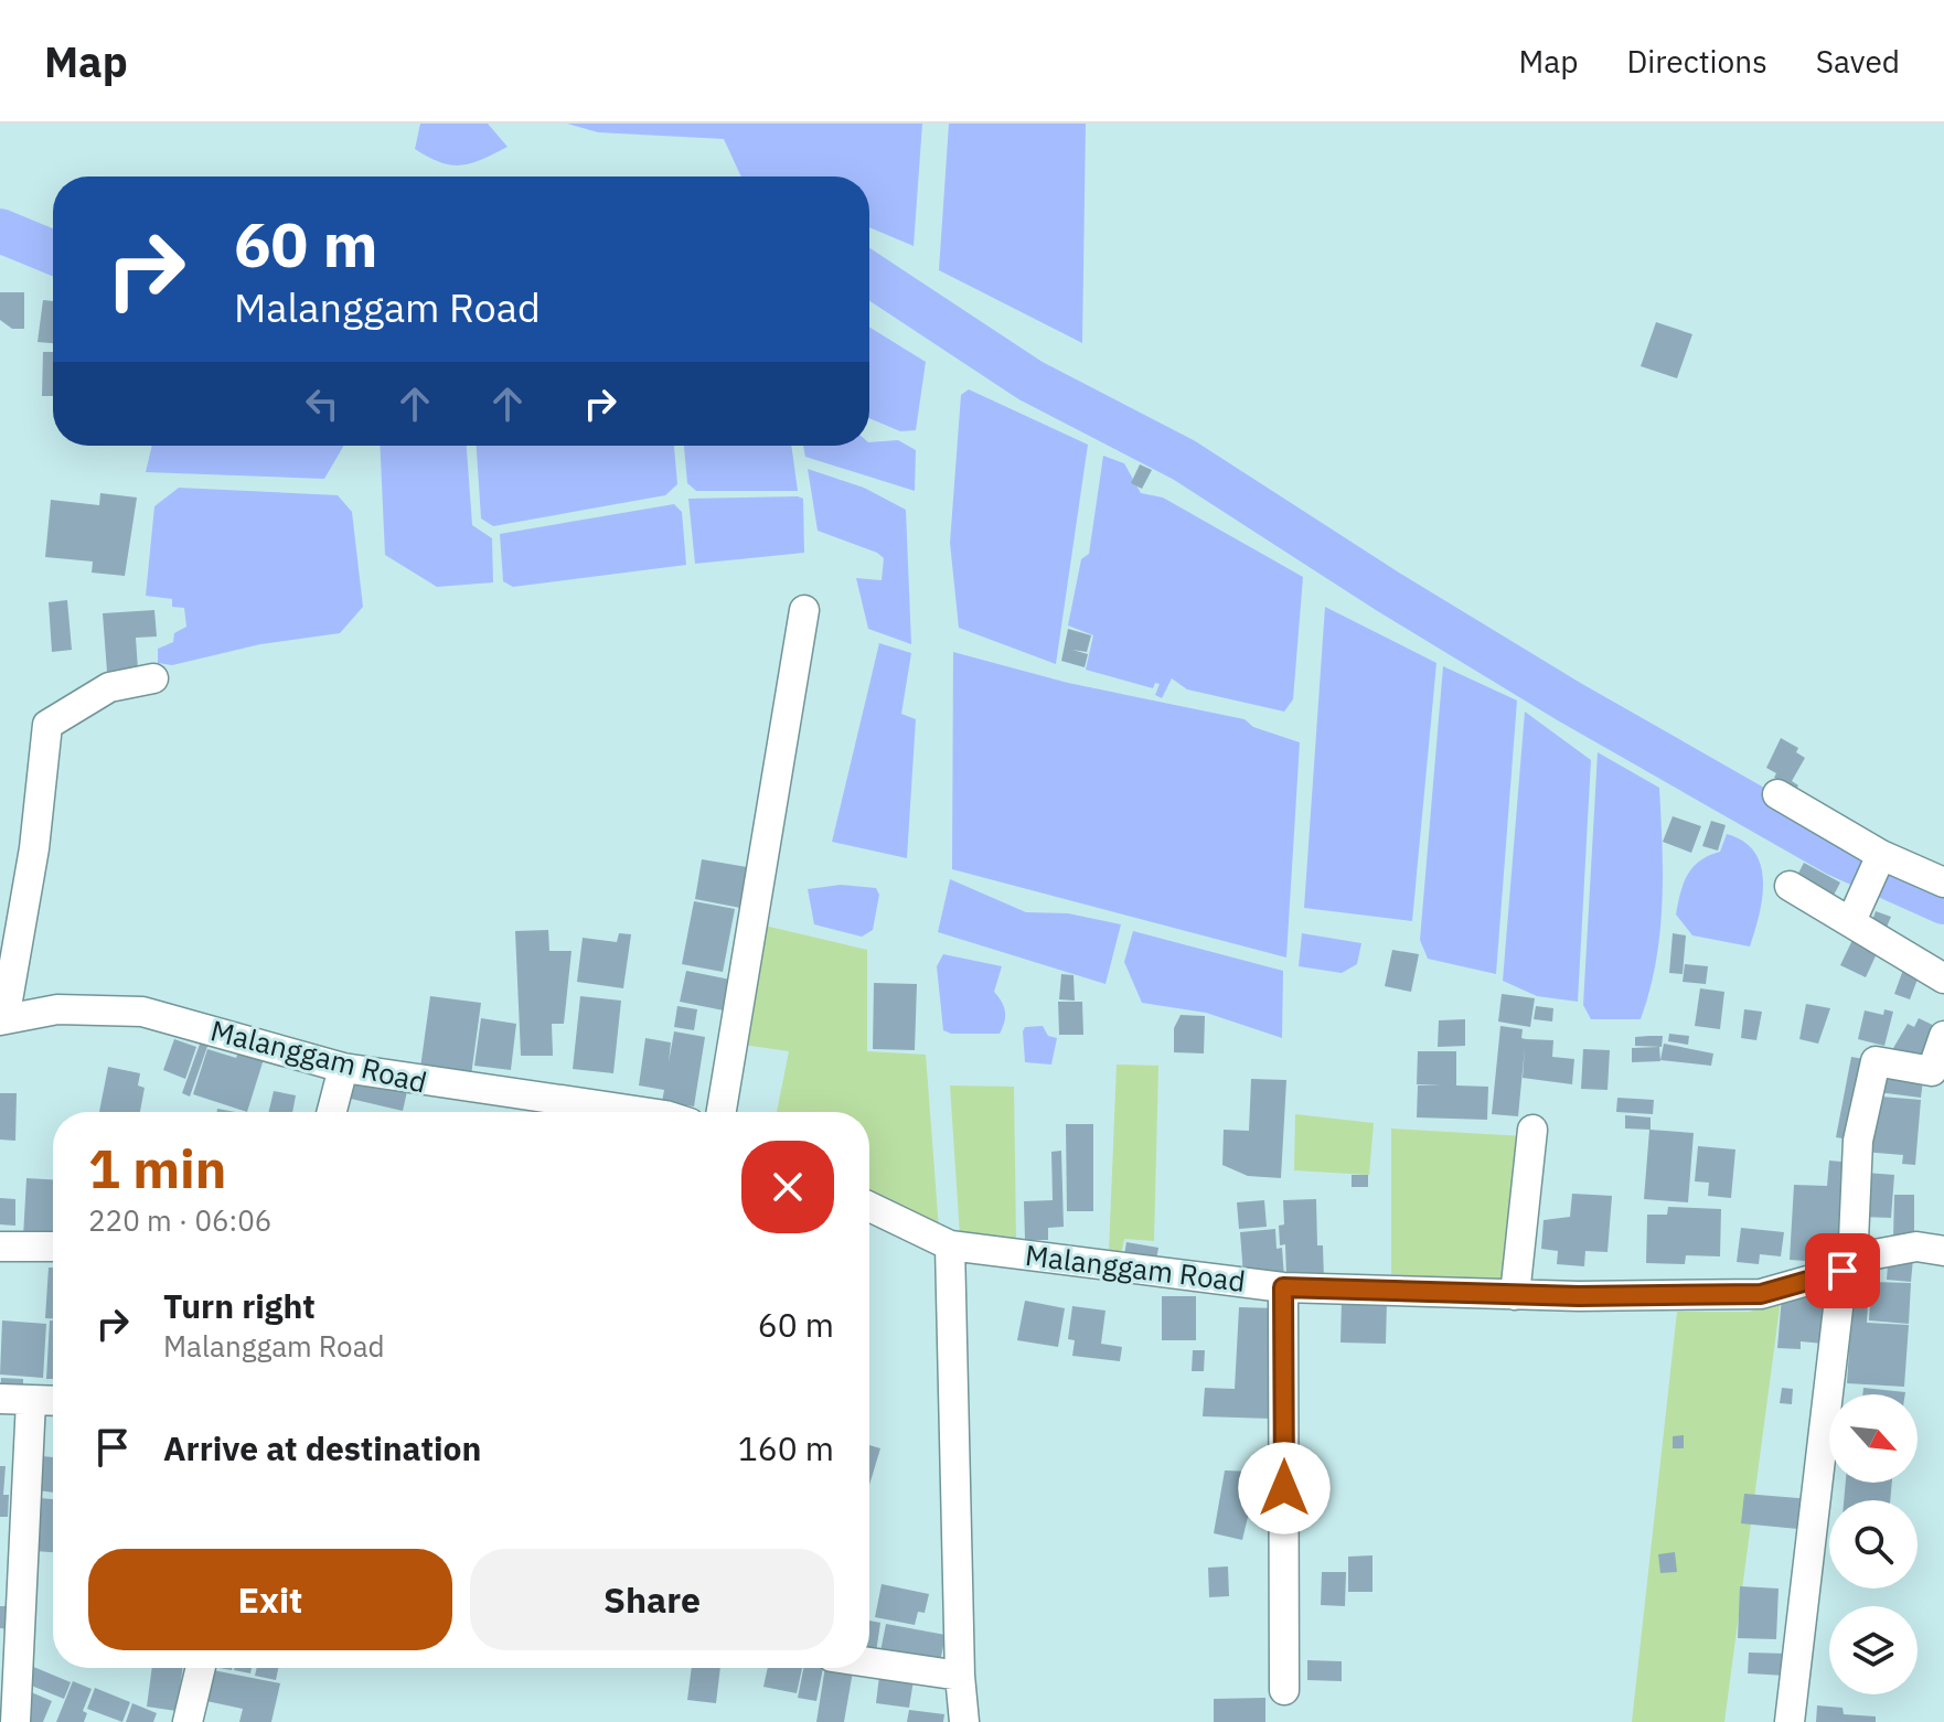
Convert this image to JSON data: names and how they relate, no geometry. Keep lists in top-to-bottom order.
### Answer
{
  "streets": {
    "street": ["Malanggam Road"]
  },
  "north": "bottom right",
  "page": {
    "header": "Map",
    "nav": ["Map", "Directions", "Saved"],
    "turn": ["60 m", "Malanggam Road"],
    "heading": ["1 min", "220 m · 06:06"],
    "list": [
      {
        "name": "Turn right",
        "note": "Malanggam Road",
        "value": "60 m"
      },
      {
        "name": "Arrive at destination",
        "value": "160 m"
      }
    ],
    "buttons": ["Exit", "Share"]
  }
}
